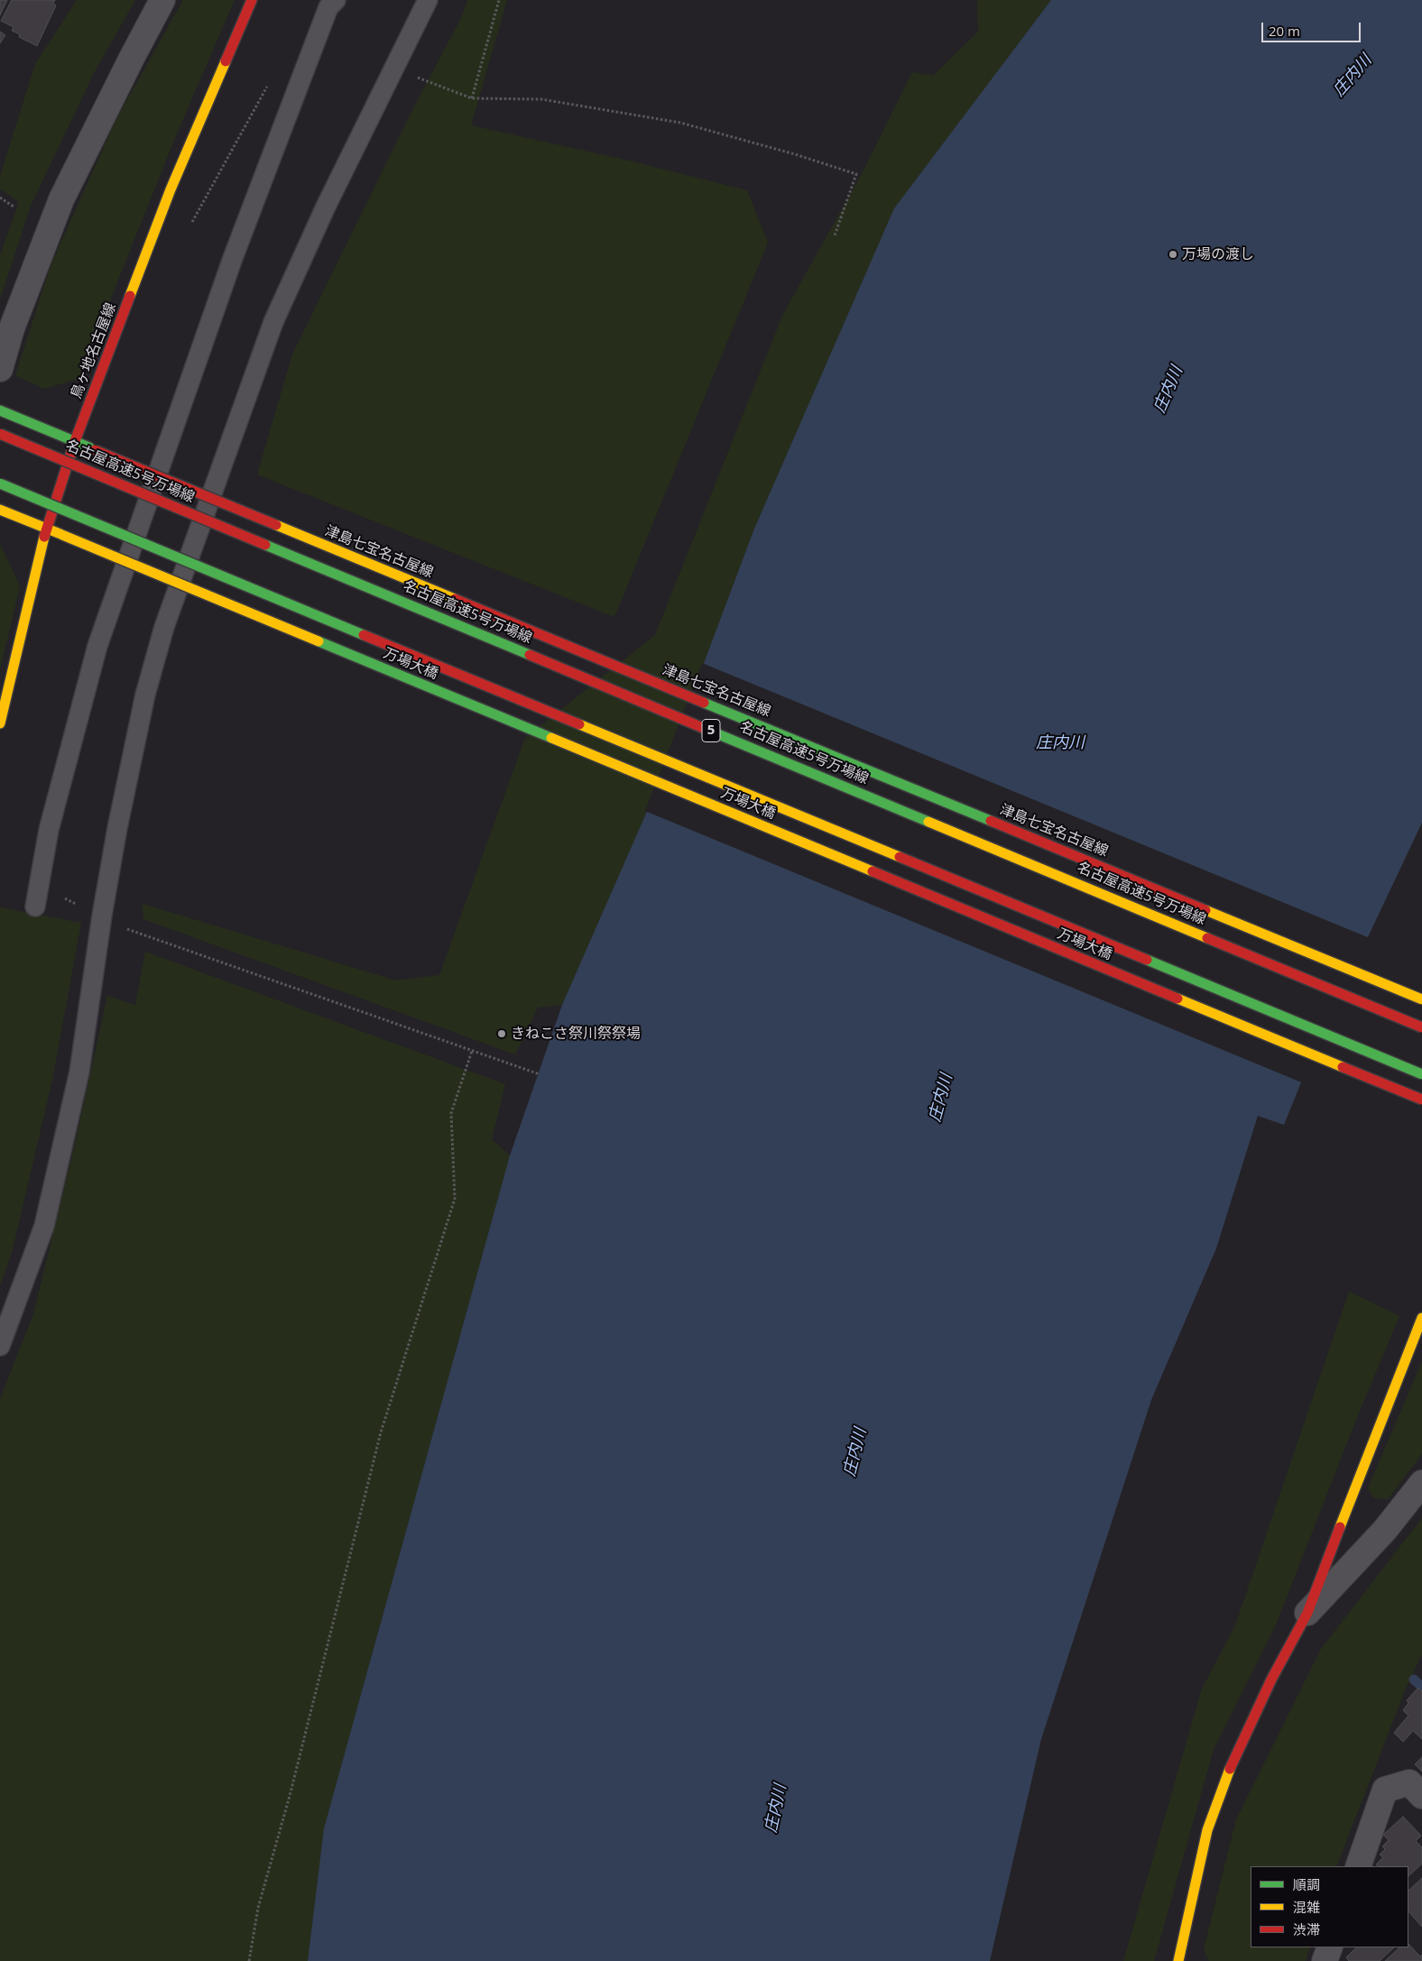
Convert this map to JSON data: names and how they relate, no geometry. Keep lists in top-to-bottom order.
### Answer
{
  "streets": {
    "main road": [
      "鳥ヶ地名古屋線",
      "名古屋高速5号万場線",
      "津島七宝名古屋線",
      "万場大橋",
      "5"
    ]
  },
  "crossings": [
    ["鳥ヶ地名古屋線", "津島七宝名古屋線"],
    ["鳥ヶ地名古屋線", "万場大橋"]
  ],
  "water": ["庄内川"],
  "places": ["万場の渡し", "きねこさ祭川祭祭場"],
  "legend": ["順調", "混雑", "渋滞"],
  "scale_bar": "20 m"
}
